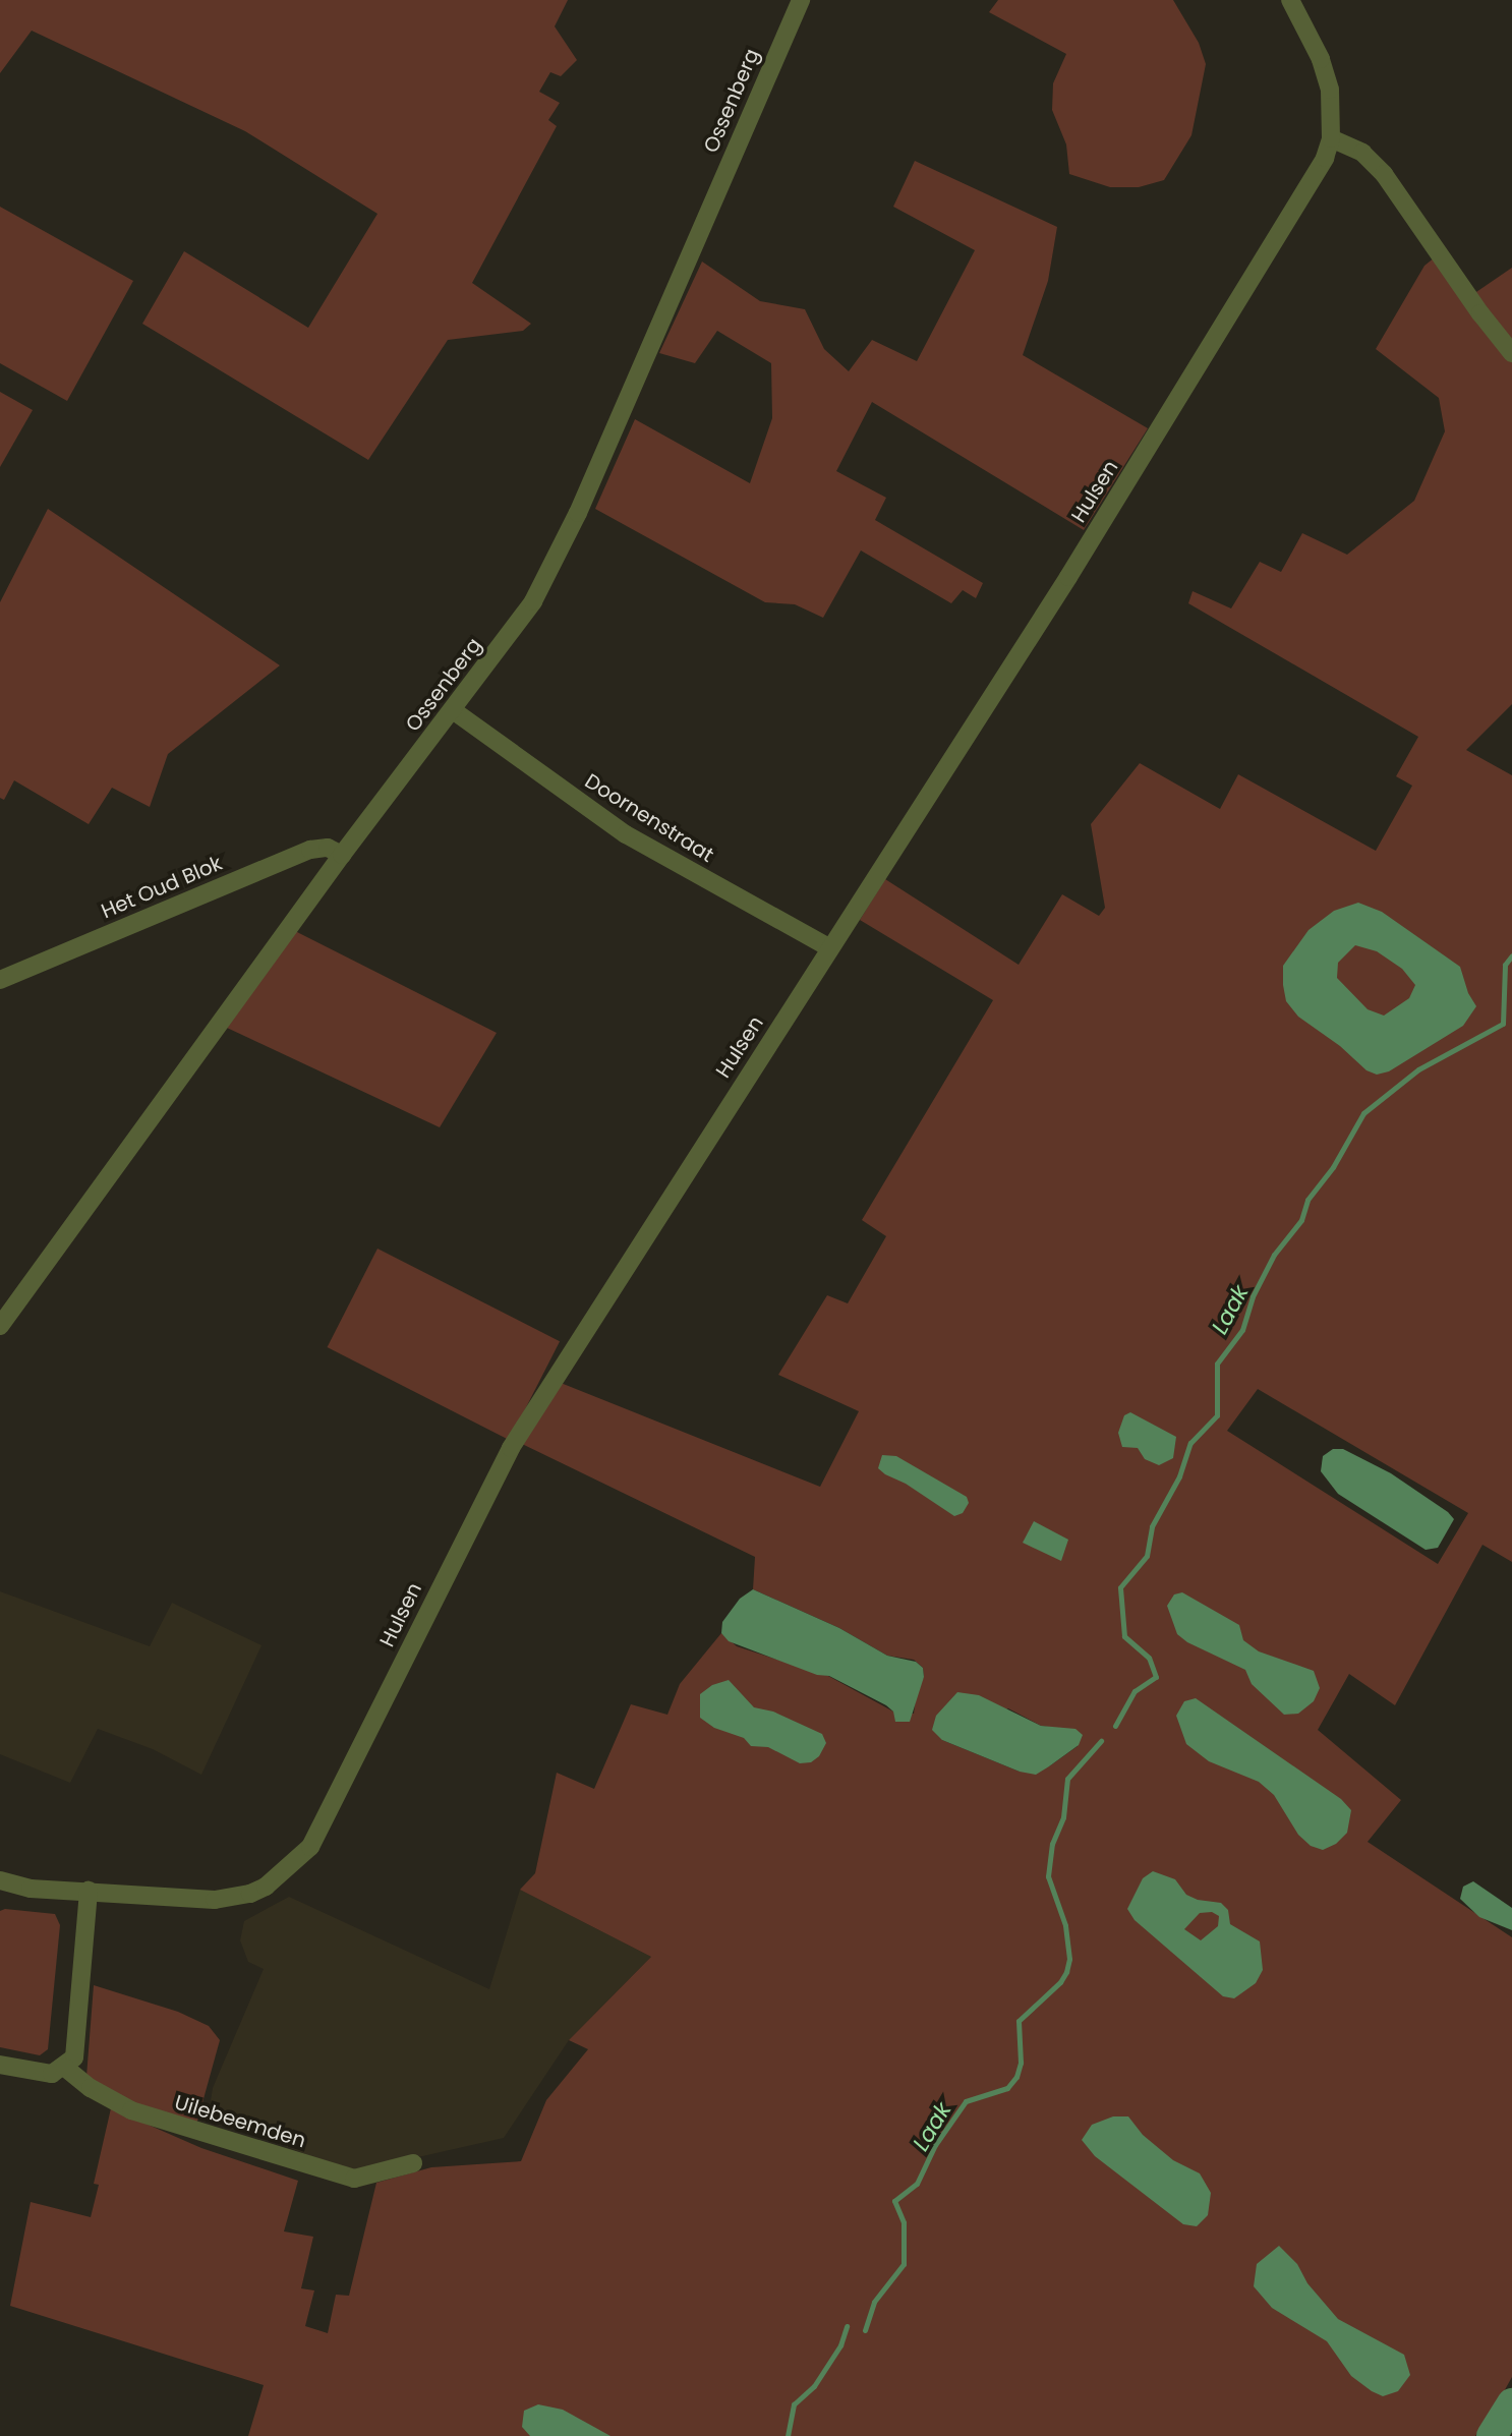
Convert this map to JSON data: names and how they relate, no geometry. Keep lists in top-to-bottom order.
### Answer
{
  "streets": {
    "street": [
      "Ossenberg",
      "Hulsen",
      "Doornenstraat",
      "Het Oud Blok",
      "Uilebeemden"
    ]
  },
  "crossings": [
    ["Ossenberg", "Doornenstraat"],
    ["Ossenberg", "Het Oud Blok"],
    ["Hulsen", "Doornenstraat"]
  ],
  "water": ["Laak"]
}
